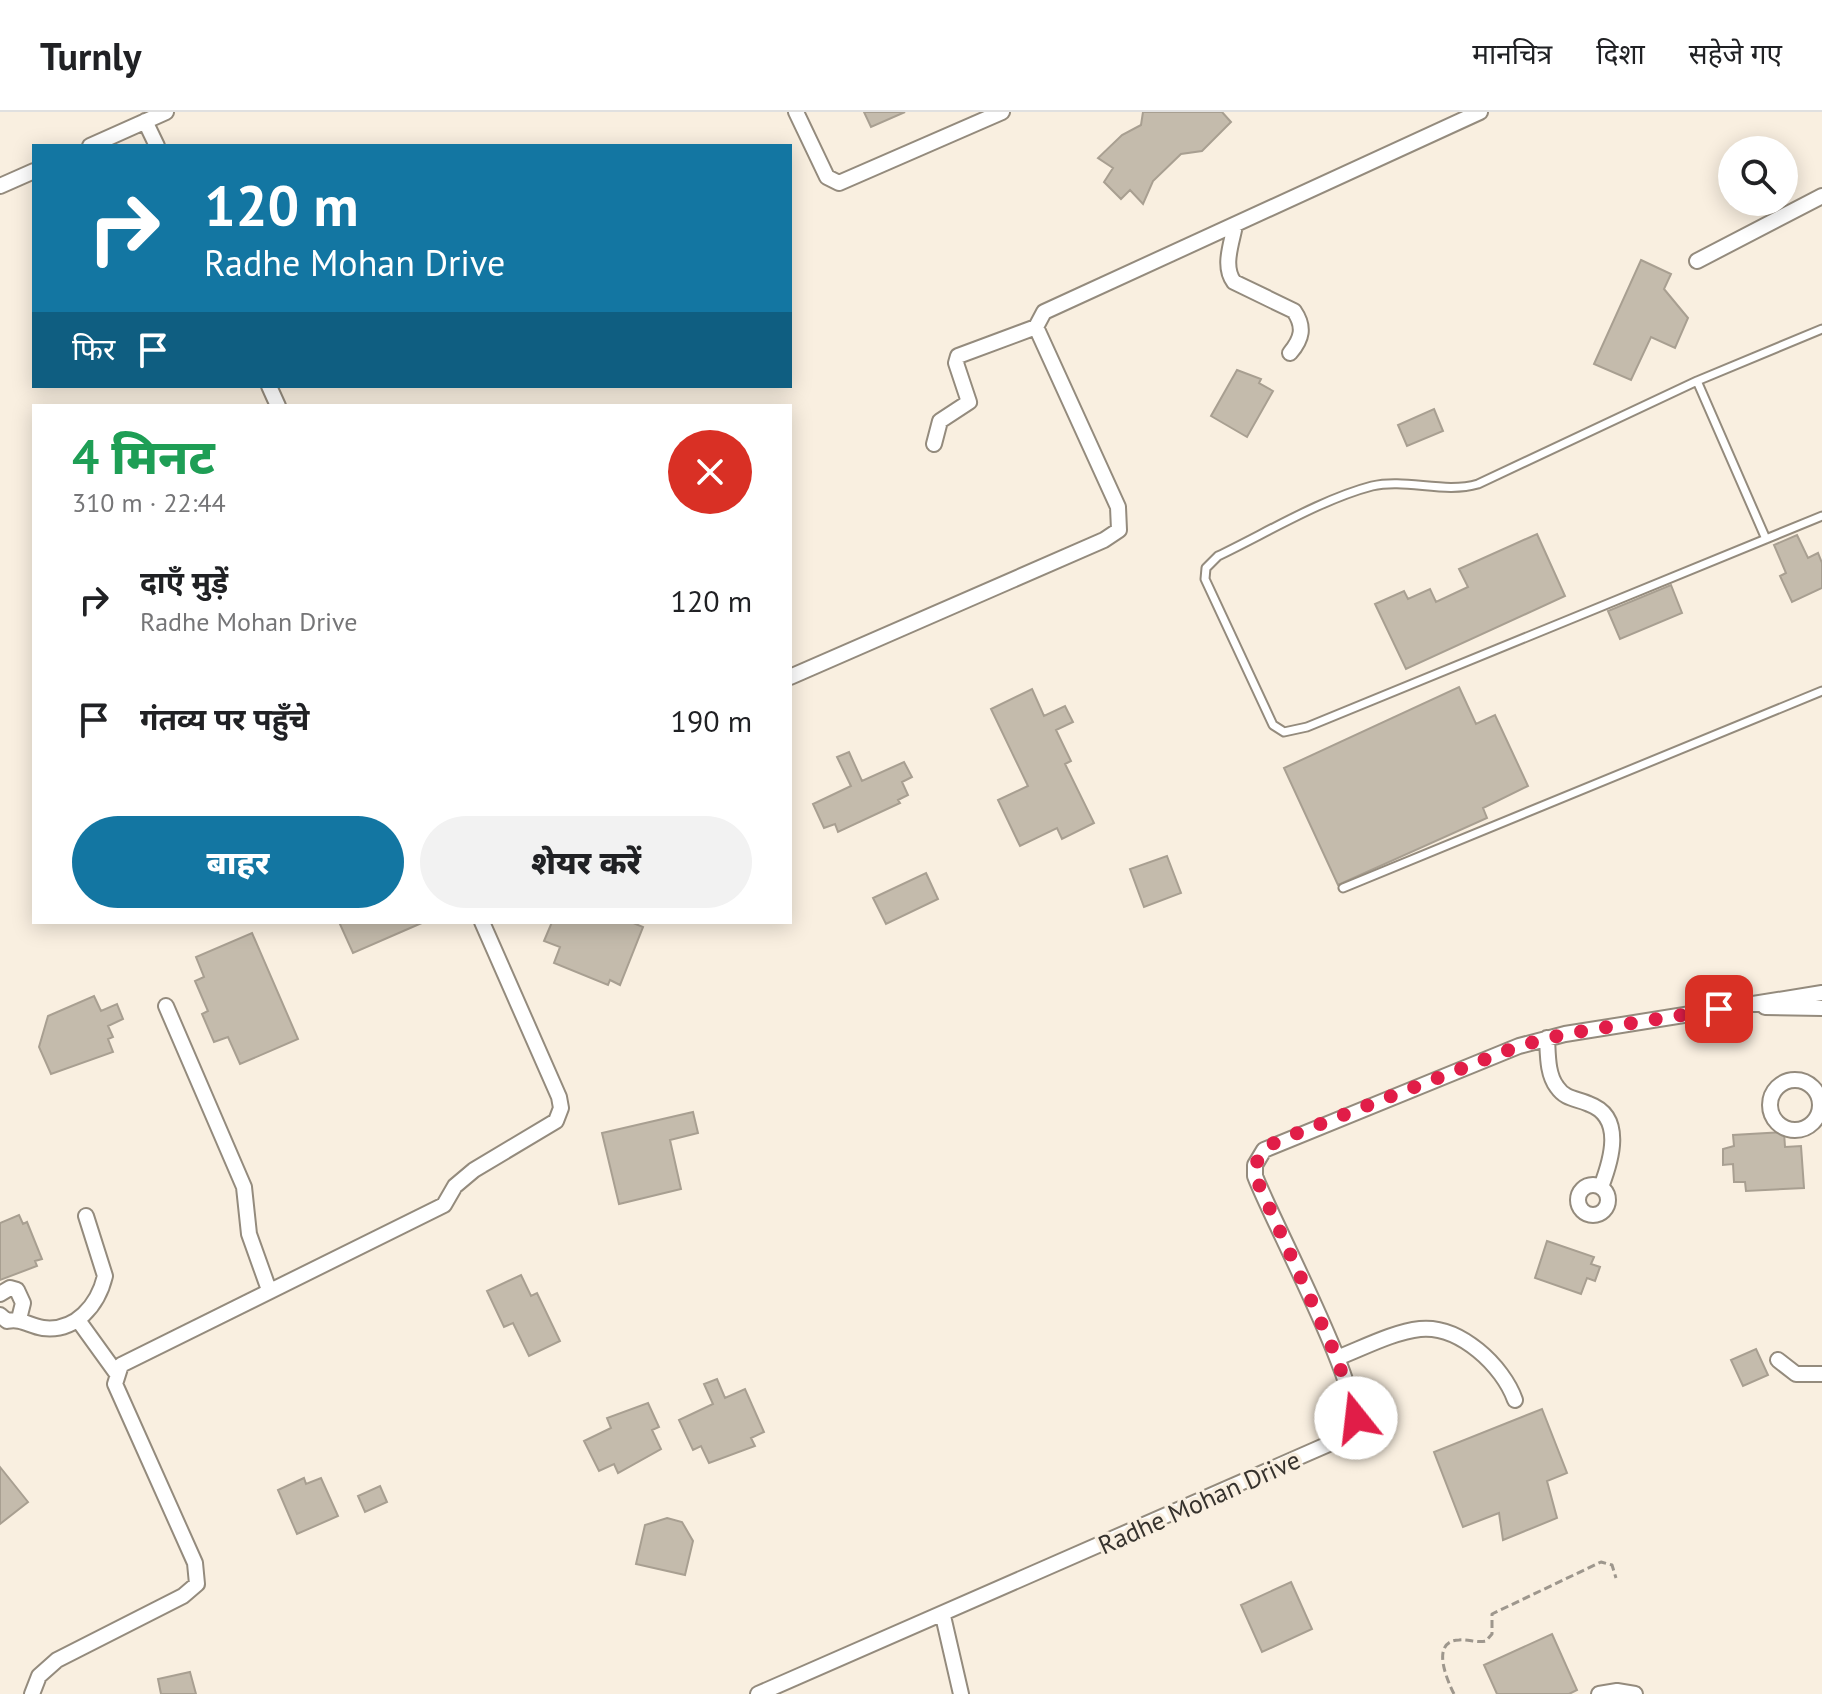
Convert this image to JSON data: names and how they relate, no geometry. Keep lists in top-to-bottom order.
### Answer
{
  "streets": {
    "street": ["Radhe Mohan Drive"]
  },
  "page": {
    "header": "Turnly",
    "nav": ["मानचित्र", "दिशा", "सहेजे गए"],
    "turn": ["120 m", "Radhe Mohan Drive"],
    "then": "फिर",
    "heading": ["4 मिनट", "310 m · 22:44"],
    "list": [
      {
        "name": "दाएँ मुड़ें",
        "note": "Radhe Mohan Drive",
        "value": "120 m"
      },
      {
        "name": "गंतव्य पर पहुँचे",
        "value": "190 m"
      }
    ],
    "buttons": ["बाहर", "शेयर करें"]
  }
}
